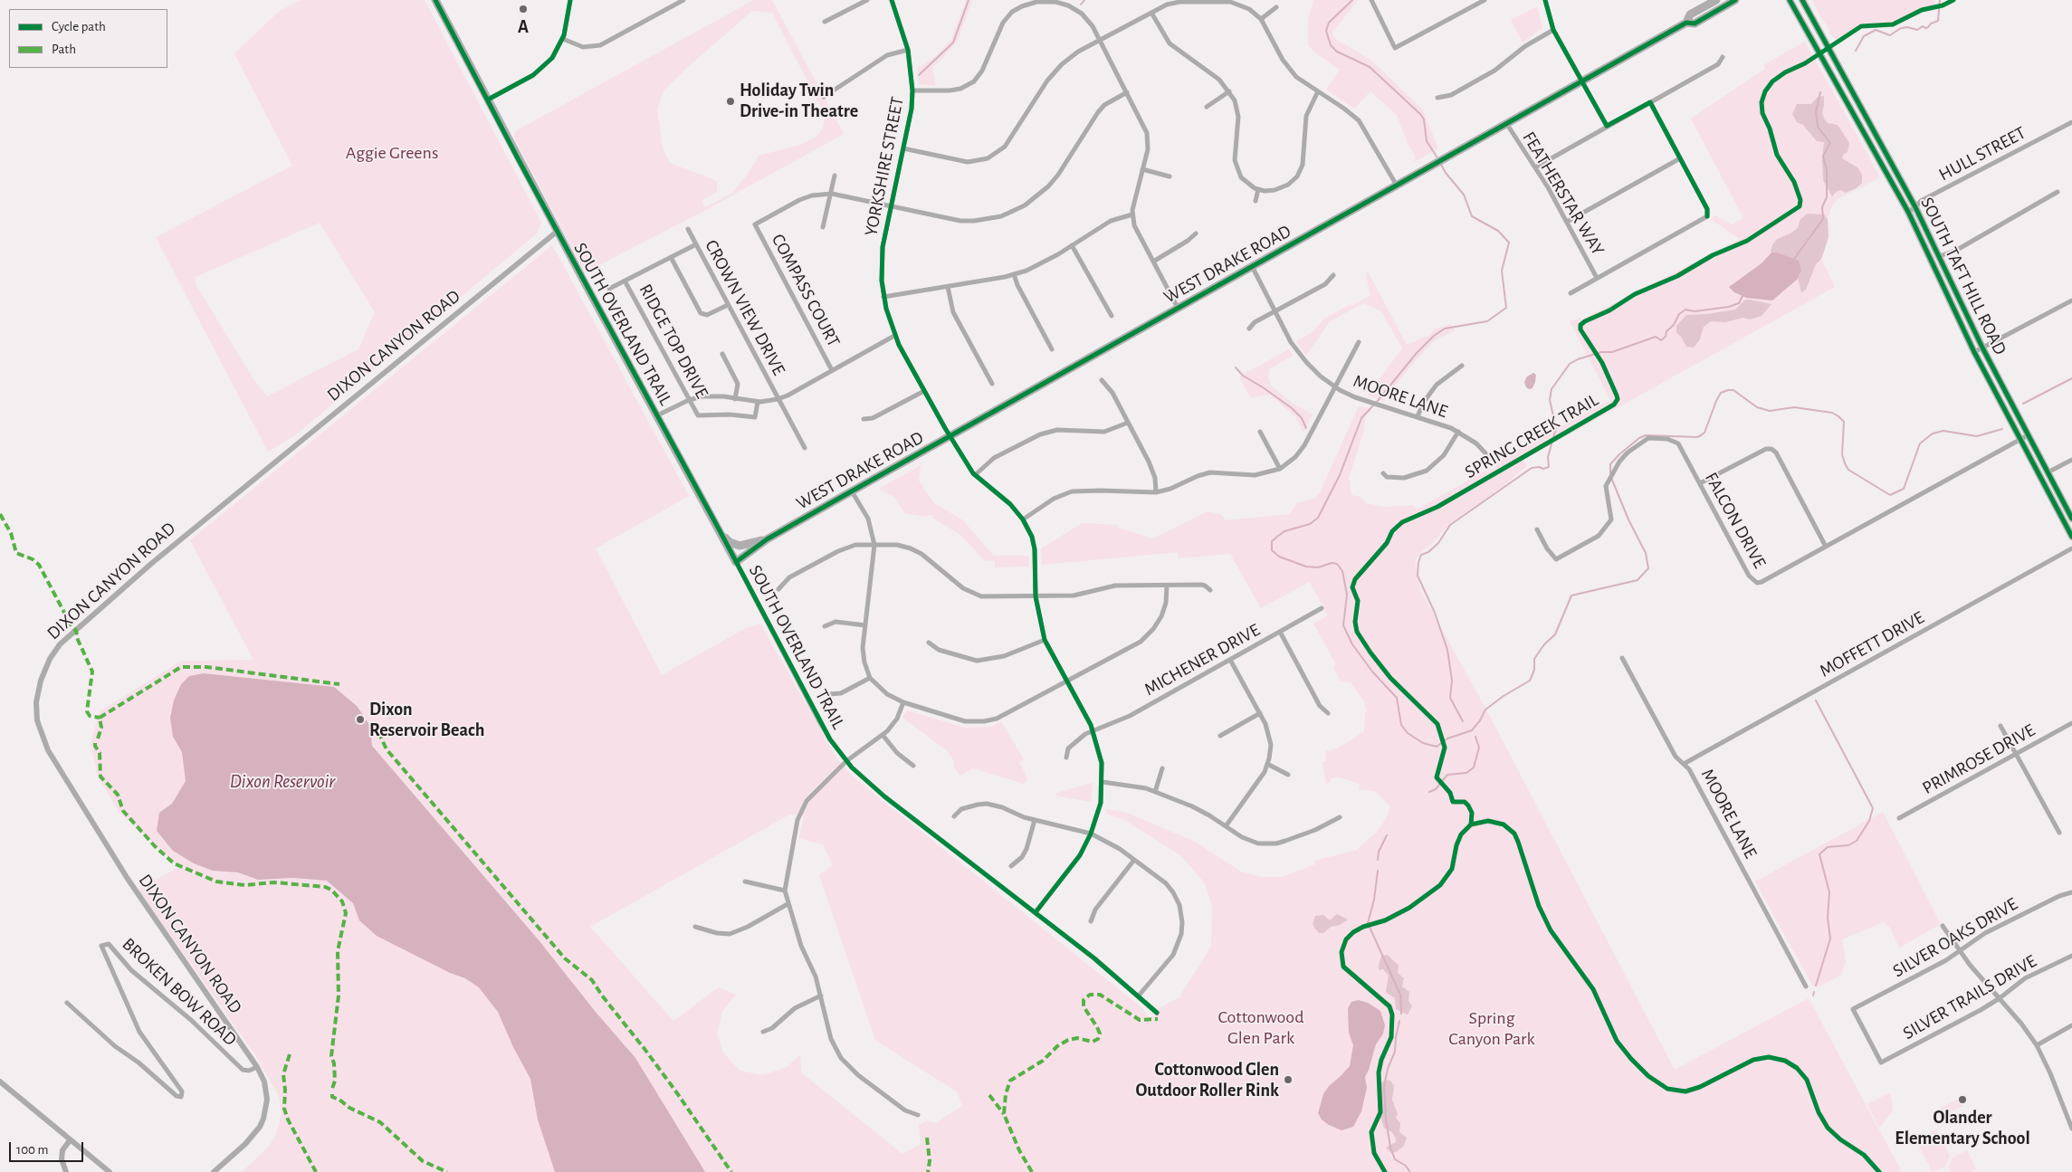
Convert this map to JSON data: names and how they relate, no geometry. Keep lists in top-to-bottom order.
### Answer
{
  "streets": {
    "main road": ["WEST DRAKE ROAD", "SOUTH TAFT HILL ROAD", "SOUTH OVERLAND TRAIL"],
    "street": [
      "HULL STREET",
      "YORKSHIRE STREET",
      "FEATHERSTAR WAY",
      "COMPASS COURT",
      "CROWN VIEW DRIVE",
      "RIDGE TOP DRIVE",
      "DIXON CANYON ROAD",
      "MOORE LANE",
      "FALCON DRIVE",
      "MOFFETT DRIVE",
      "MICHENER DRIVE",
      "PRIMROSE DRIVE",
      "SILVER OAKS DRIVE",
      "BROKEN BOW ROAD",
      "SILVER TRAILS DRIVE"
    ],
    "cycle path": ["SPRING CREEK TRAIL"]
  },
  "crossings": [
    ["HULL STREET", "SOUTH TAFT HILL ROAD"],
    ["YORKSHIRE STREET", "WEST DRAKE ROAD"],
    ["YORKSHIRE STREET", "SOUTH OVERLAND TRAIL"],
    ["YORKSHIRE STREET", "MICHENER DRIVE"],
    ["FEATHERSTAR WAY", "WEST DRAKE ROAD"],
    ["WEST DRAKE ROAD", "SOUTH OVERLAND TRAIL"],
    ["WEST DRAKE ROAD", "MOORE LANE"],
    ["SOUTH TAFT HILL ROAD", "FALCON DRIVE"],
    ["SOUTH OVERLAND TRAIL", "DIXON CANYON ROAD"],
    ["DIXON CANYON ROAD", "BROKEN BOW ROAD"],
    ["MOORE LANE", "MOFFETT DRIVE"],
    ["SILVER OAKS DRIVE", "SILVER TRAILS DRIVE"]
  ],
  "water": ["Dixon Reservoir"],
  "parks": ["Aggie Greens", "Cottonwood Glen Park", "Spring Canyon Park"],
  "places": [
    "A",
    "Holiday Twin Drive-in Theatre",
    "Dixon Reservoir Beach",
    "Cottonwood Glen Outdoor Roller Rink",
    "Olander Elementary School"
  ],
  "legend": ["Cycle path", "Path"],
  "scale_bar": "100 m"
}
